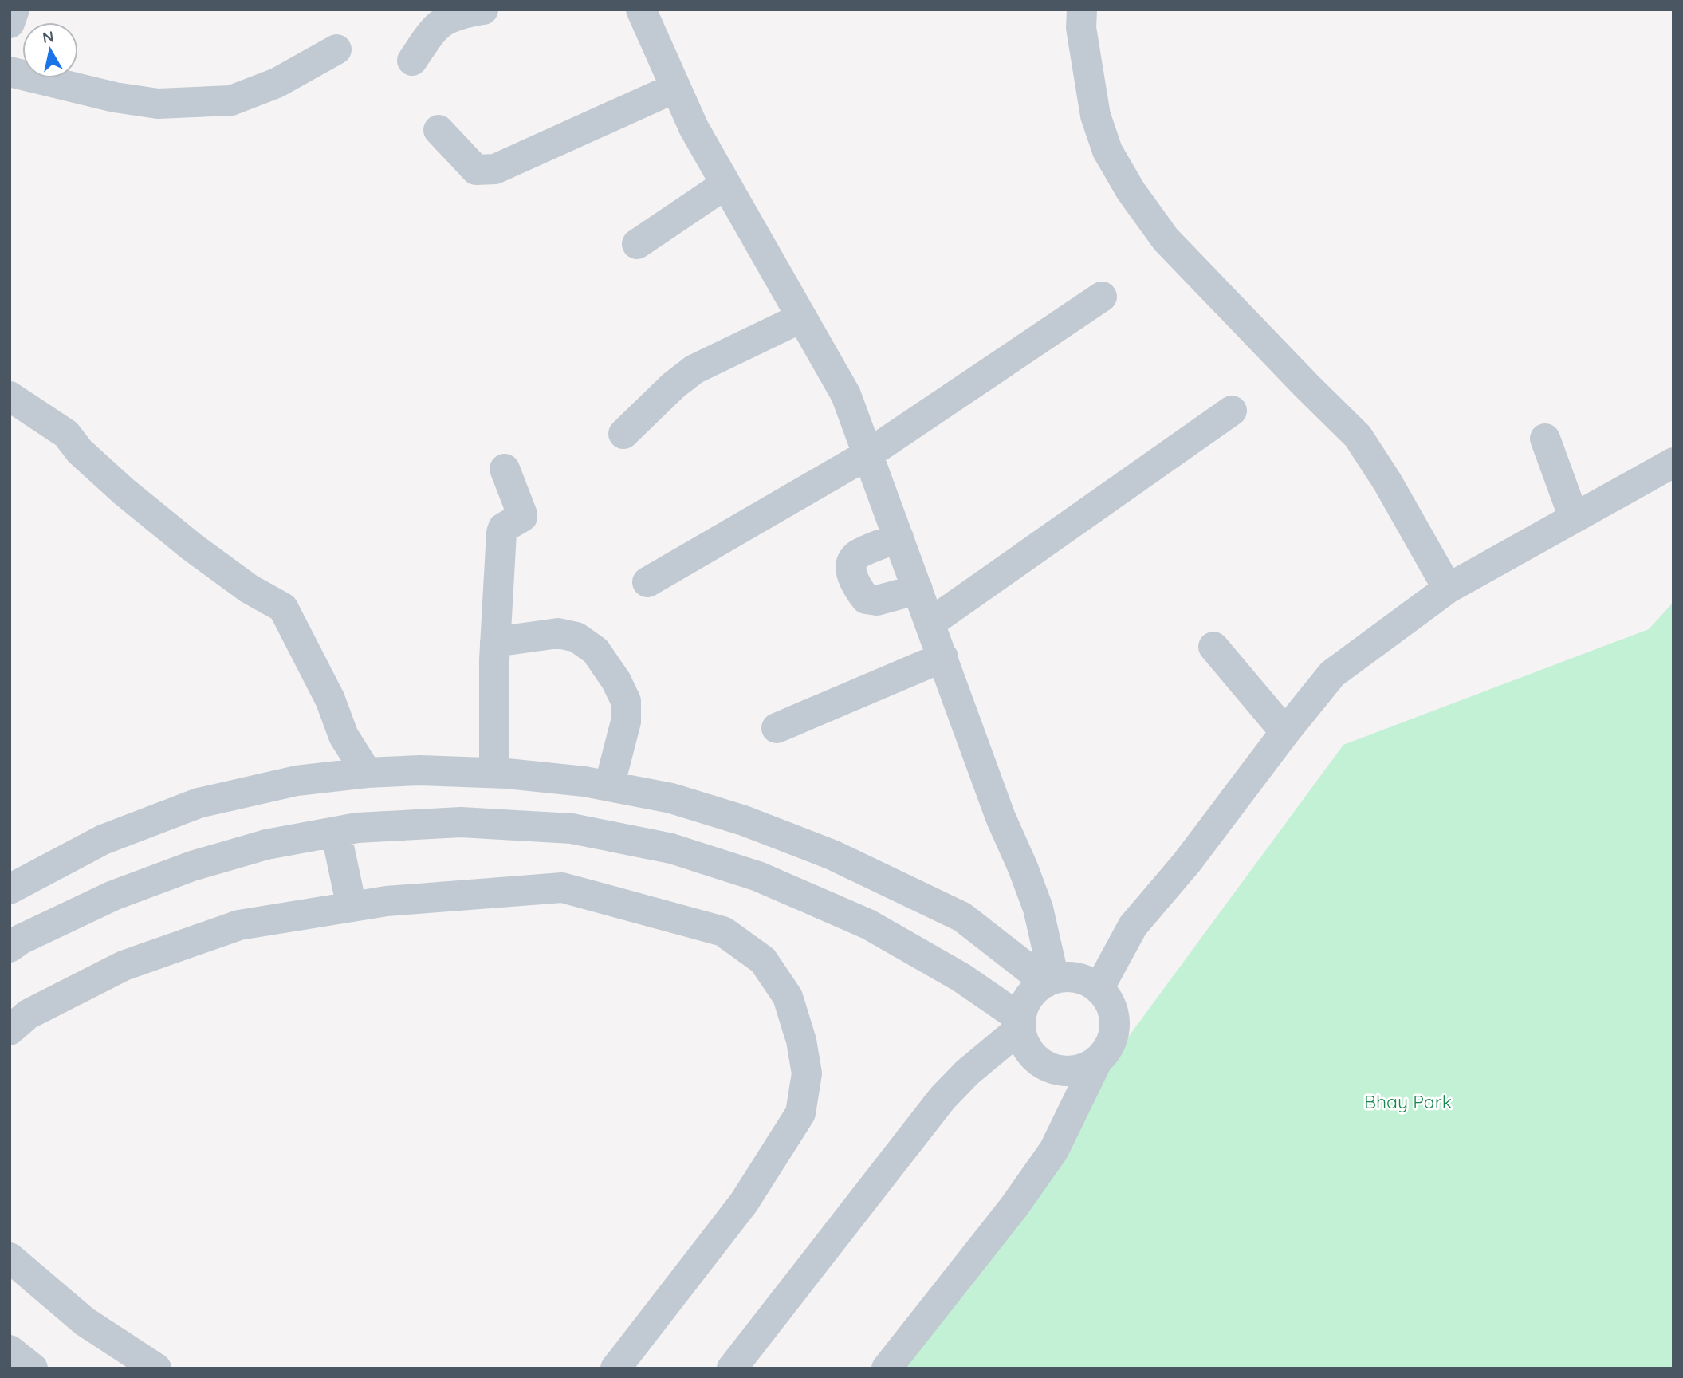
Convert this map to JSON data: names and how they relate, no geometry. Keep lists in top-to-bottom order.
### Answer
{
  "parks": ["Bhay Park"],
  "north": "top"
}
